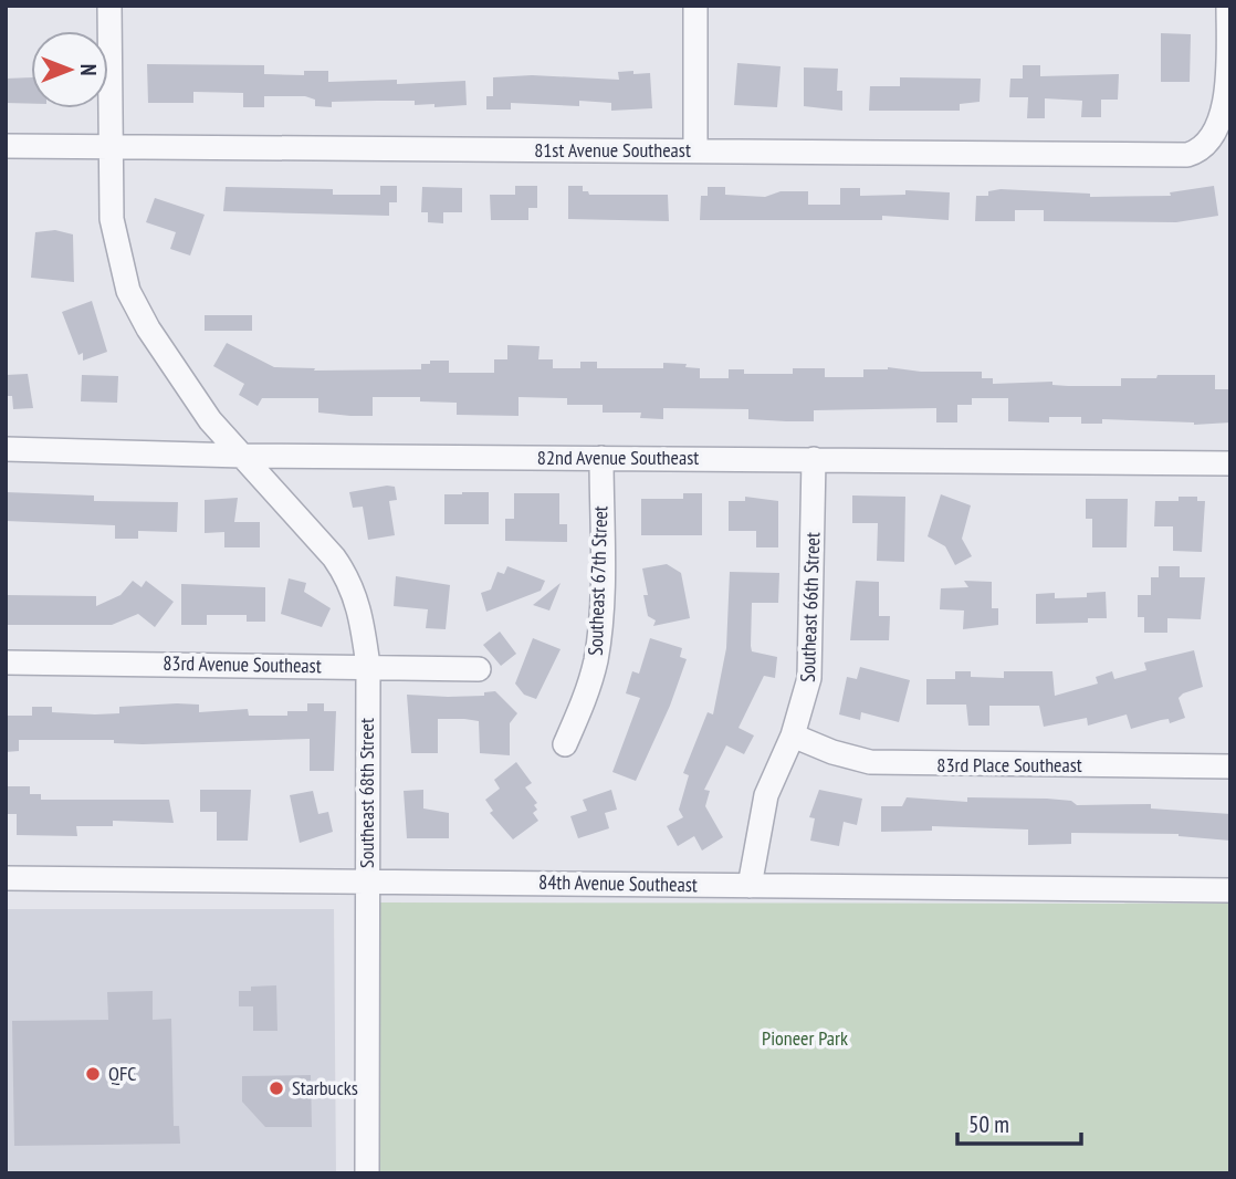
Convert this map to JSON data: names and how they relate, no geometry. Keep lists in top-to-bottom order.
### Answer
{
  "streets": {
    "street": [
      "81st Avenue Southeast",
      "82nd Avenue Southeast",
      "Southeast 67th Street",
      "Southeast 66th Street",
      "83rd Avenue Southeast",
      "83rd Place Southeast",
      "Southeast 68th Street",
      "84th Avenue Southeast"
    ]
  },
  "crossings": [
    ["81st Avenue Southeast", "Southeast 68th Street"],
    ["82nd Avenue Southeast", "Southeast 67th Street"],
    ["82nd Avenue Southeast", "Southeast 66th Street"],
    ["82nd Avenue Southeast", "Southeast 68th Street"],
    ["Southeast 66th Street", "83rd Place Southeast"],
    ["Southeast 66th Street", "84th Avenue Southeast"],
    ["83rd Avenue Southeast", "Southeast 68th Street"],
    ["Southeast 68th Street", "84th Avenue Southeast"]
  ],
  "parks": ["Pioneer Park"],
  "places": ["QFC", "Starbucks"],
  "scale_bar": "50 m",
  "north": "right"
}
